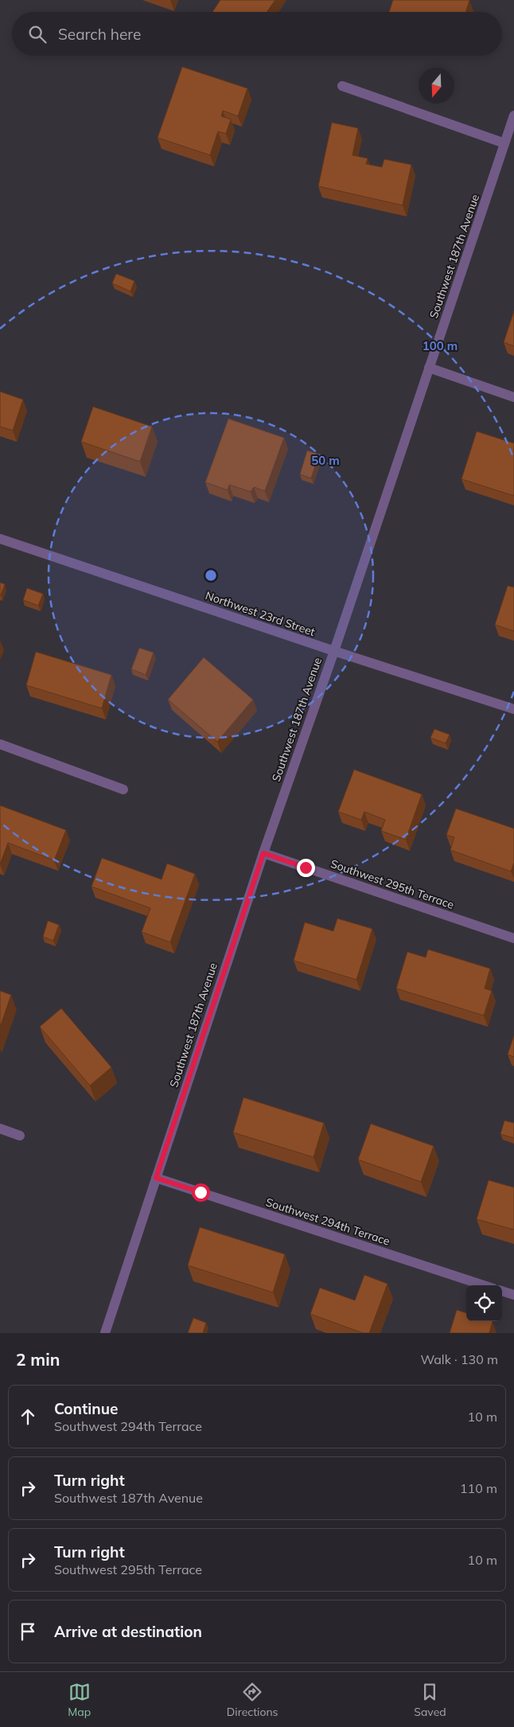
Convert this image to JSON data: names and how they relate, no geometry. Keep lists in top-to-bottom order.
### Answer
{
  "streets": {
    "street": [
      "Southwest 187th Avenue",
      "Northwest 23rd Street",
      "Southwest 295th Terrace",
      "Southwest 294th Terrace"
    ]
  },
  "crossings": [
    ["Southwest 187th Avenue", "Northwest 23rd Street"],
    ["Southwest 187th Avenue", "Southwest 295th Terrace"],
    ["Southwest 187th Avenue", "Southwest 294th Terrace"]
  ],
  "north": "bottom",
  "page": {
    "search": "Search here",
    "heading": ["2 min", "Walk · 130 m"],
    "list": [
      ["Continue", "Southwest 294th Terrace", "10 m"],
      ["Turn right", "Southwest 187th Avenue", "110 m"],
      ["Turn right", "Southwest 295th Terrace", "10 m"],
      "Arrive at destination"
    ],
    "nav": ["Map", "Directions", "Saved"]
  },
  "rings": ["100 m", "50 m"]
}
